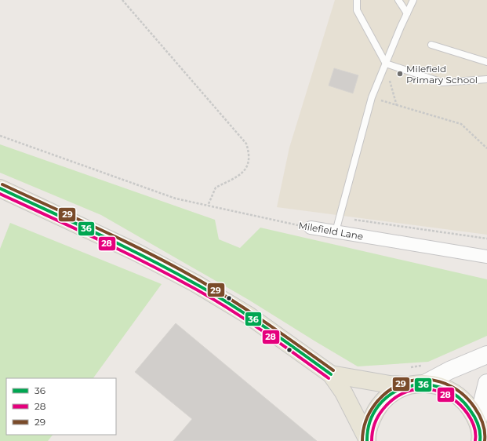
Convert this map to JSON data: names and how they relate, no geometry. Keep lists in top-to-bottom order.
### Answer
{
  "streets": {
    "street": ["Milefield Lane"]
  },
  "places": ["Milefield Primary School"],
  "lines": ["transit line 29", "transit line 36", "transit line 28"],
  "legend": ["36", "28", "29"]
}
